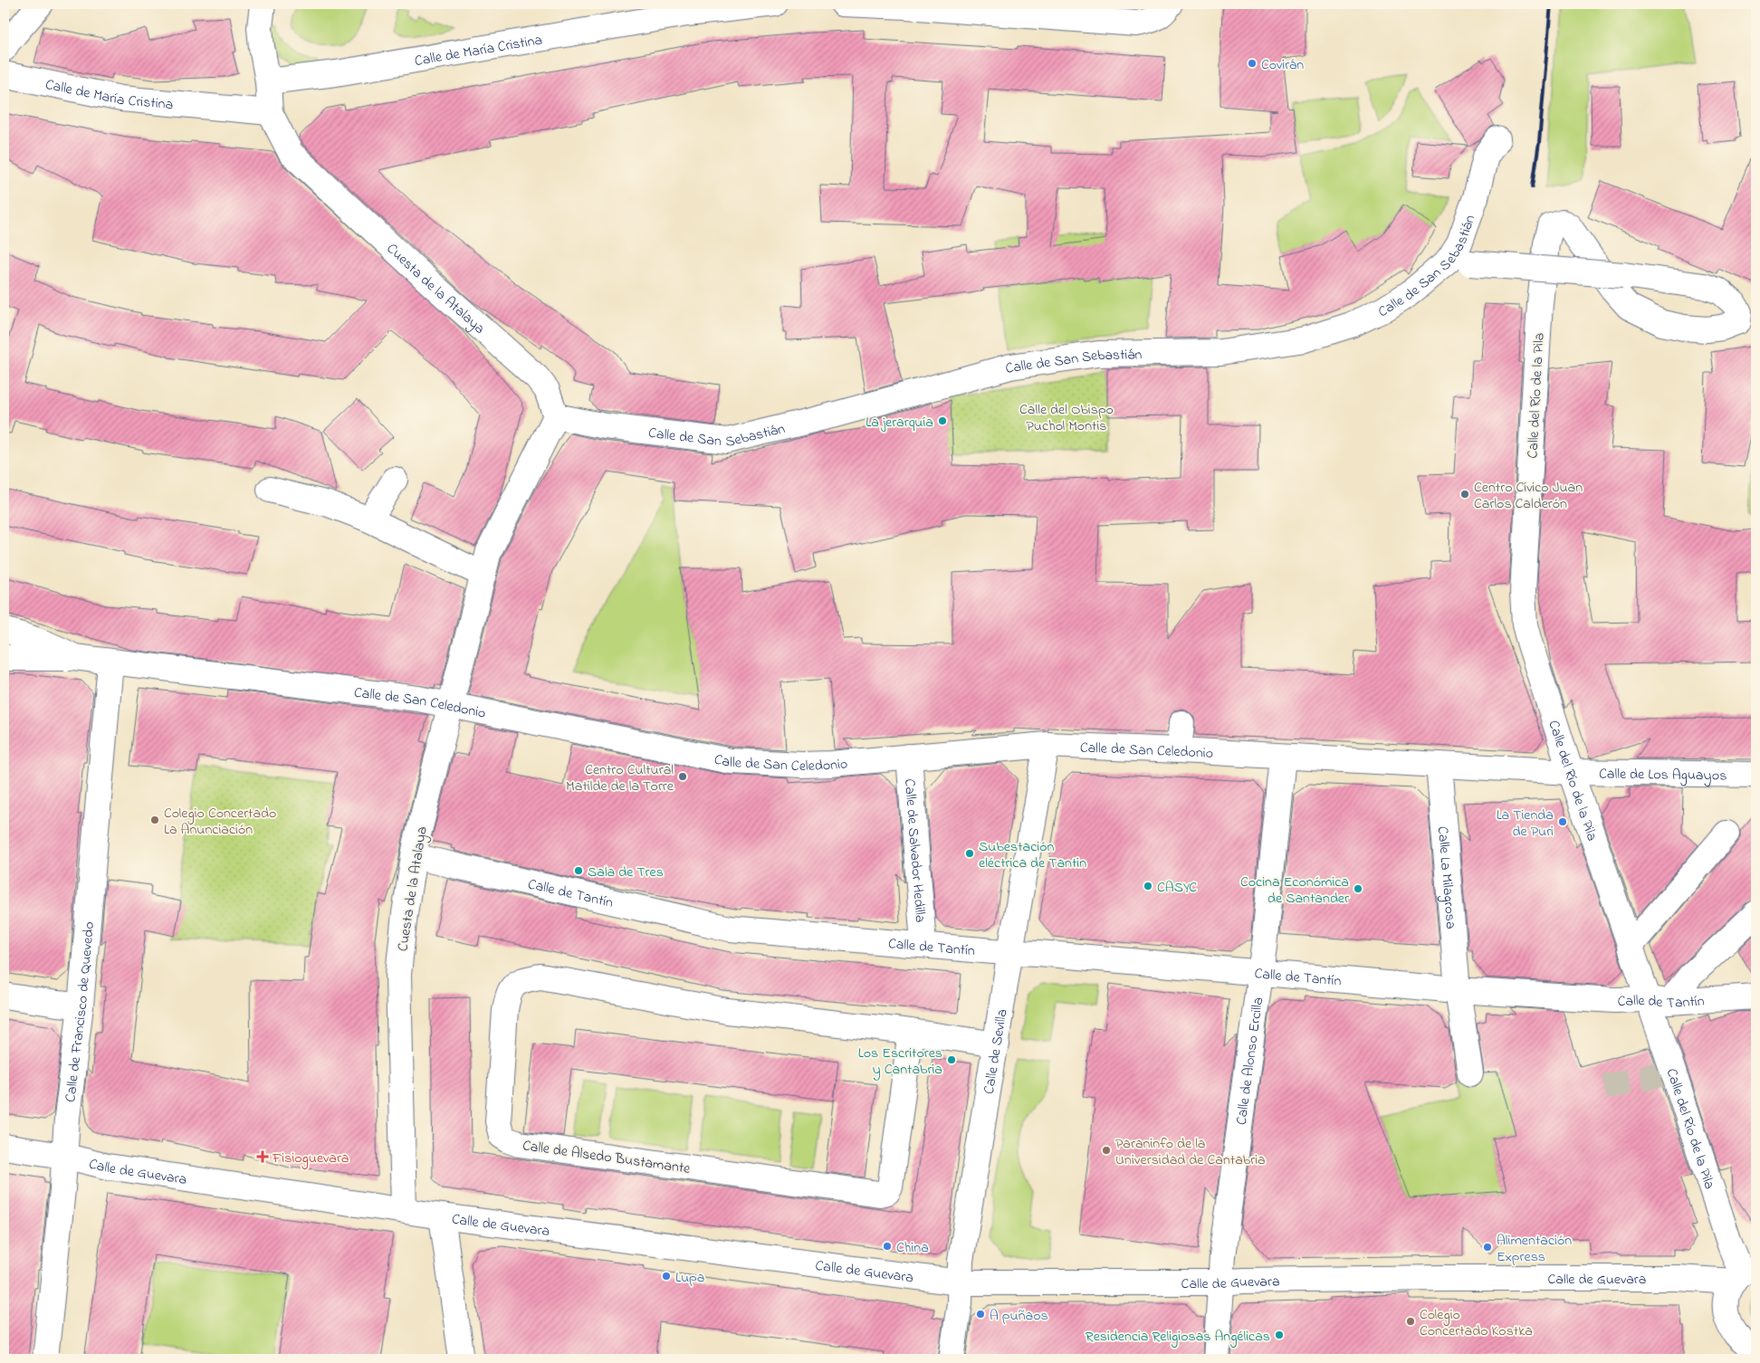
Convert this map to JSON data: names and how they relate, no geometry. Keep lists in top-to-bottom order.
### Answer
{
  "streets": {
    "street": [
      "Calle de María Cristina",
      "Calle de San Sebastián",
      "Cuesta de la Atalaya",
      "Calle del Río de la Pila",
      "Calle de San Celedonio",
      "Calle de Los Aguayos",
      "Calle de Salvador Hedilla",
      "Calle La Milagrosa",
      "Calle de Tantín",
      "Calle de Francisco de Quevedo",
      "Calle de Sevilla",
      "Calle de Alonso Ercilla",
      "Calle de Alsedo Bustamante",
      "Calle de Guevara"
    ]
  },
  "crossings": [
    ["Calle de María Cristina", "Cuesta de la Atalaya"],
    ["Calle de San Sebastián", "Cuesta de la Atalaya"],
    ["Calle de San Sebastián", "Calle del Río de la Pila"],
    ["Cuesta de la Atalaya", "Calle de San Celedonio"],
    ["Cuesta de la Atalaya", "Calle de Tantín"],
    ["Cuesta de la Atalaya", "Calle de Guevara"],
    ["Calle del Río de la Pila", "Calle de San Celedonio"],
    ["Calle del Río de la Pila", "Calle de Los Aguayos"],
    ["Calle del Río de la Pila", "Calle de Tantín"],
    ["Calle del Río de la Pila", "Calle de Guevara"],
    ["Calle de San Celedonio", "Calle de Los Aguayos"],
    ["Calle de San Celedonio", "Calle de Salvador Hedilla"],
    ["Calle de San Celedonio", "Calle La Milagrosa"],
    ["Calle de San Celedonio", "Calle de Francisco de Quevedo"],
    ["Calle de San Celedonio", "Calle de Sevilla"],
    ["Calle de San Celedonio", "Calle de Alonso Ercilla"],
    ["Calle de Salvador Hedilla", "Calle de Tantín"],
    ["Calle La Milagrosa", "Calle de Tantín"],
    ["Calle de Tantín", "Calle de Sevilla"],
    ["Calle de Tantín", "Calle de Alonso Ercilla"],
    ["Calle de Francisco de Quevedo", "Calle de Guevara"],
    ["Calle de Sevilla", "Calle de Alsedo Bustamante"],
    ["Calle de Sevilla", "Calle de Guevara"],
    ["Calle de Alonso Ercilla", "Calle de Guevara"]
  ],
  "parks": ["Calle del Obispo Puchol Montis"],
  "places": {
    "other": [
      "Covirán",
      "La jerarquía",
      "Centro Cívico Juan Carlos Calderón",
      "Centro Cultural Matilde de la Torre",
      "Colegio Concertado La Anunciación",
      "La Tienda de Puri",
      "Subestación eléctrica de Tantin",
      "Sala de Tres",
      "CASYC",
      "Cocina Económica de Santander",
      "Los Escritores y Cantabria",
      "Paraninfo de la Universidad de Cantabria",
      "China",
      "Alimentación Express",
      "Lupa",
      "A puñaos",
      "Colegio Concertado Kostka",
      "Residencia Religiosas Angélicas"
    ],
    "health": ["Fisioguevara"]
  }
}
